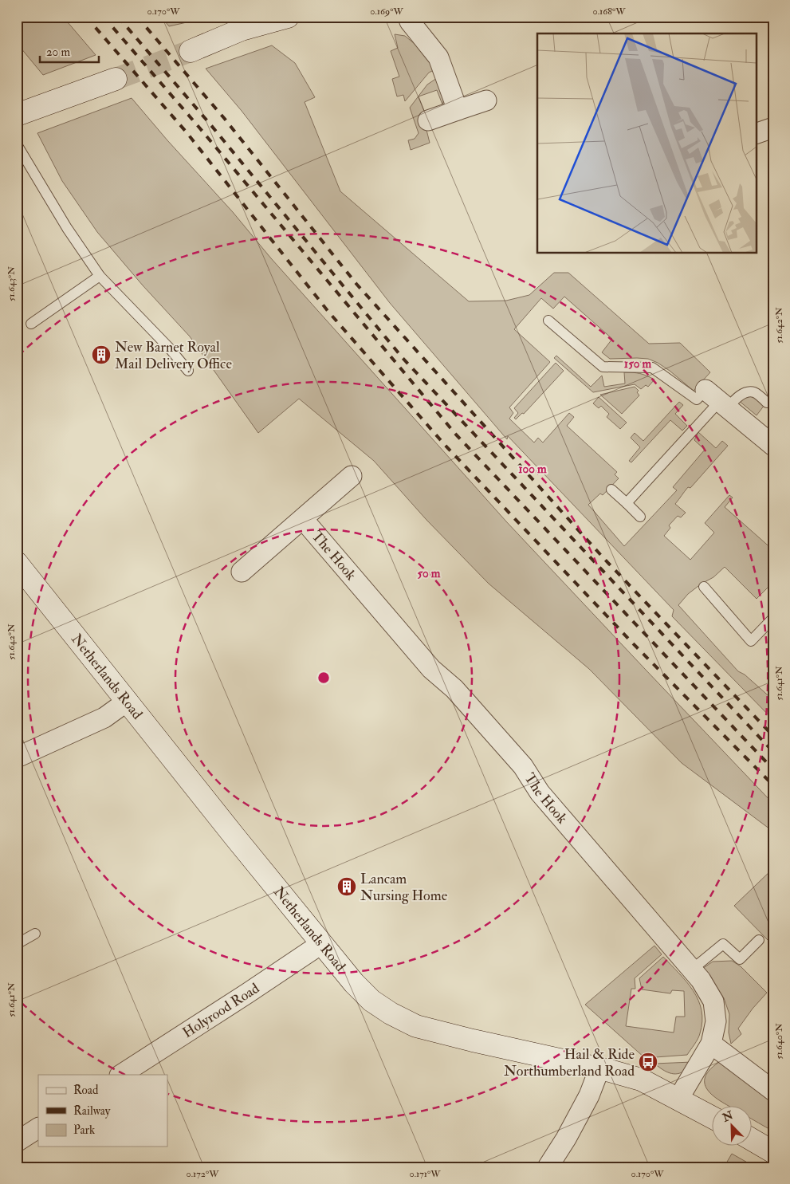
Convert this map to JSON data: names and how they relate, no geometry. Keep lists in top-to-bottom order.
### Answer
{
  "streets": {
    "street": ["The Hook", "Netherlands Road", "Holyrood Road"]
  },
  "crossings": [
    ["The Hook", "Netherlands Road"],
    ["Netherlands Road", "Holyrood Road"]
  ],
  "places": {
    "building": ["New Barnet Royal Mail Delivery Office", "Lancam Nursing Home"],
    "bus stop": ["Hail & Ride Northumberland Road"]
  },
  "legend": ["Road", "Railway", "Park"],
  "scale_bar": "20 m",
  "north": "top left",
  "coordinates": [
    "0.170°W",
    "0.169°W",
    "0.168°W",
    "51.643°N",
    "51.642°N",
    "51.641°N",
    "51.640°N",
    "0.172°W",
    "0.171°W"
  ],
  "rings": ["150 m", "100 m", "50 m"]
}
